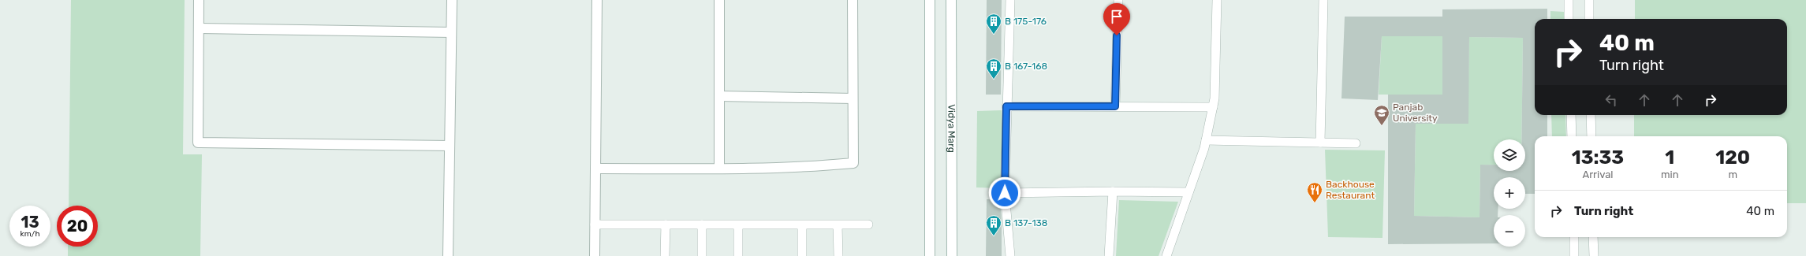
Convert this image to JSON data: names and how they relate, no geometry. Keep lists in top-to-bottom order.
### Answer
{
  "streets": {
    "street": ["Vidya Marg"]
  },
  "places": {
    "building": ["B 175-176", "B 167-168", "B 137-138"],
    "school or university": ["Panjab University"],
    "restaurant": ["Backhouse Restaurant"]
  },
  "page": {
    "turn": ["40 m", "Turn right"],
    "eta": [
      "13:33",
      "Arrival",
      "1",
      "min",
      "120",
      "m"
    ],
    "map_buttons": ["+", "−"],
    "list": [
      {
        "name": "Turn right",
        "value": "40 m"
      }
    ],
    "speed": "13 km/h",
    "limit": "20"
  }
}
